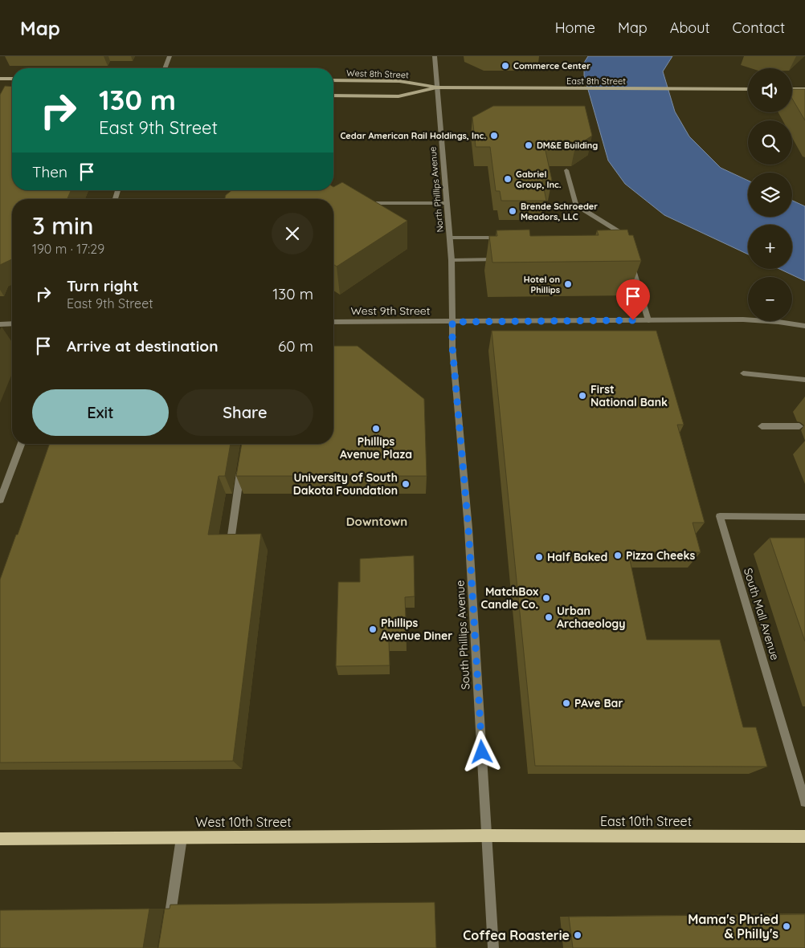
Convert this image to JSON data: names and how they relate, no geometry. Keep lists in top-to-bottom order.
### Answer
{
  "streets": {
    "main road": [
      "West 8th Street",
      "East 8th Street",
      "East 10th Street",
      "West 10th Street"
    ],
    "street": [
      "North Phillips Avenue",
      "West 9th Street",
      "South Mall Avenue",
      "South Phillips Avenue"
    ]
  },
  "crossings": [
    ["West 8th Street", "East 8th Street"],
    ["West 8th Street", "North Phillips Avenue"],
    ["East 8th Street", "North Phillips Avenue"],
    ["North Phillips Avenue", "West 9th Street"],
    ["North Phillips Avenue", "South Phillips Avenue"],
    ["West 9th Street", "South Phillips Avenue"],
    ["South Phillips Avenue", "East 10th Street"],
    ["South Phillips Avenue", "West 10th Street"],
    ["East 10th Street", "West 10th Street"]
  ],
  "districts": ["Downtown"],
  "places": [
    "Commerce Center",
    "Cedar American Rail Holdings, Inc.",
    "DM&E Building",
    "Gabriel Group, Inc.",
    "Brende Schroeder Meadors, LLC",
    "Hotel on Phillips",
    "First National Bank",
    "Phillips Avenue Plaza",
    "University of South Dakota Foundation",
    "Pizza Cheeks",
    "Half Baked",
    "MatchBox Candle Co.",
    "Urban Archaeology",
    "Phillips Avenue Diner",
    "PAve Bar",
    "Mama's Phried & Philly's",
    "Coffea Roasterie"
  ],
  "page": {
    "header": "Map",
    "nav": [
      "Home",
      "Map",
      "About",
      "Contact"
    ],
    "map_buttons": ["+", "−"],
    "turn": ["130 m", "East 9th Street"],
    "then": "Then",
    "heading": ["3 min", "190 m · 17:29"],
    "list": [
      {
        "name": "Turn right",
        "note": "East 9th Street",
        "value": "130 m"
      },
      {
        "name": "Arrive at destination",
        "value": "60 m"
      }
    ],
    "buttons": ["Exit", "Share"]
  }
}
